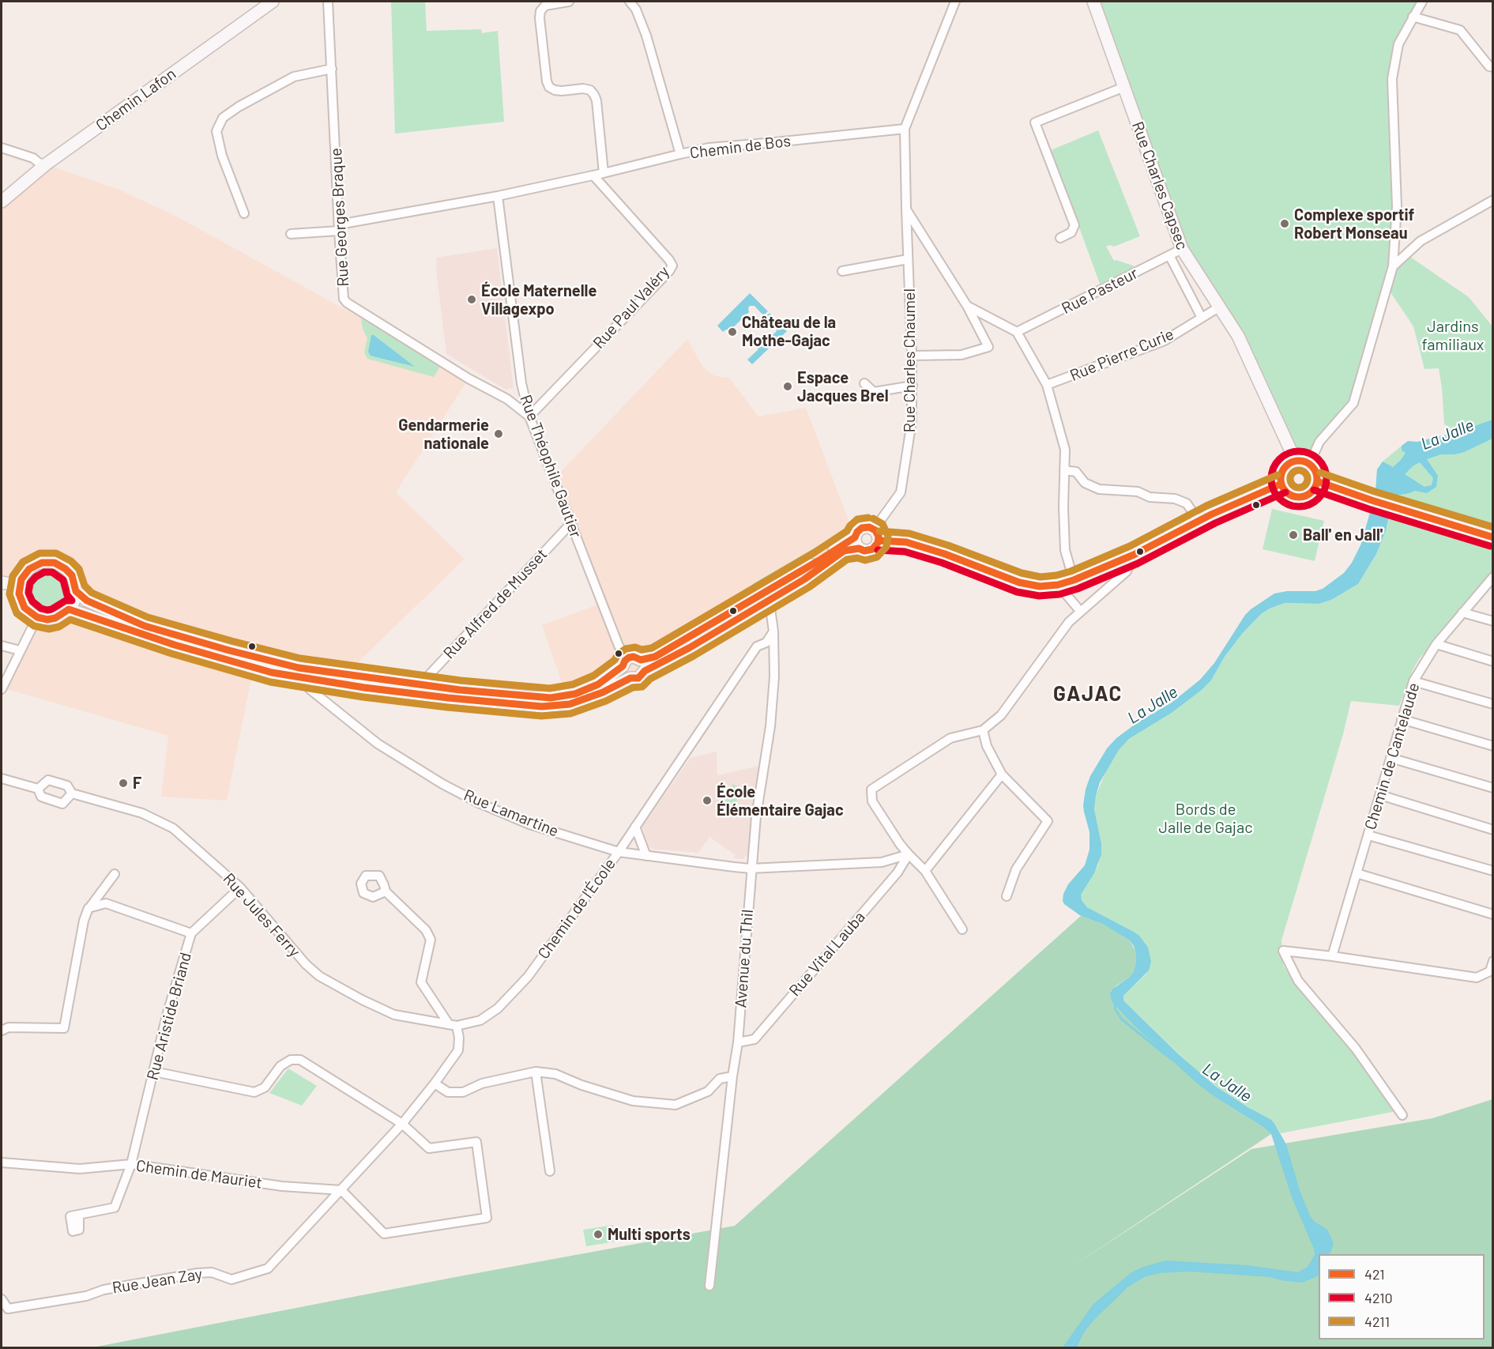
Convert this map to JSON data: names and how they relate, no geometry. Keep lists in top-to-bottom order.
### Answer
{
  "streets": {
    "main road": ["Chemin Lafon", "Rue Charles Capsec"],
    "street": [
      "Chemin de Bos",
      "Rue Georges Braque",
      "Rue Pasteur",
      "Rue Paul Valéry",
      "Rue Pierre Curie",
      "Rue Charles Chaumel",
      "Rue Théophile Gautier",
      "Rue Alfred de Musset",
      "Chemin de Cantelaude",
      "Rue Lamartine",
      "Chemin de l'École",
      "Rue Jules Ferry",
      "Rue Vital Lauba",
      "Avenue du Thil",
      "Rue Aristide Briand",
      "Chemin de Mauriet",
      "Rue Jean Zay"
    ]
  },
  "crossings": [
    ["Chemin de Bos", "Rue Charles Chaumel"],
    ["Rue Charles Capsec", "Rue Pasteur"],
    ["Rue Charles Capsec", "Rue Pierre Curie"],
    ["Rue Georges Braque", "Rue Paul Valéry"],
    ["Rue Georges Braque", "Rue Théophile Gautier"],
    ["Rue Paul Valéry", "Rue Théophile Gautier"],
    ["Rue Théophile Gautier", "Rue Alfred de Musset"],
    ["Rue Lamartine", "Chemin de l'École"],
    ["Rue Lamartine", "Rue Vital Lauba"],
    ["Rue Lamartine", "Avenue du Thil"],
    ["Chemin de l'École", "Rue Jules Ferry"],
    ["Chemin de l'École", "Avenue du Thil"],
    ["Rue Jules Ferry", "Rue Aristide Briand"],
    ["Rue Vital Lauba", "Avenue du Thil"],
    ["Rue Aristide Briand", "Chemin de Mauriet"],
    ["Chemin de Mauriet", "Rue Jean Zay"]
  ],
  "districts": ["GAJAC"],
  "water": ["La Jalle"],
  "parks": ["Jardins familiaux", "Bords de Jalle de Gajac"],
  "places": [
    "Complexe sportif Robert Monseau",
    "École Maternelle Villagexpo",
    "Château de la Mothe-Gajac",
    "Espace Jacques Brel",
    "Gendarmerie nationale",
    "Ball' en Jall'",
    "F",
    "École Élémentaire Gajac",
    "Multi sports"
  ],
  "lines": ["transit line 4210", "transit line 421", "transit line 4211"],
  "legend": ["421", "4210", "4211"]
}
